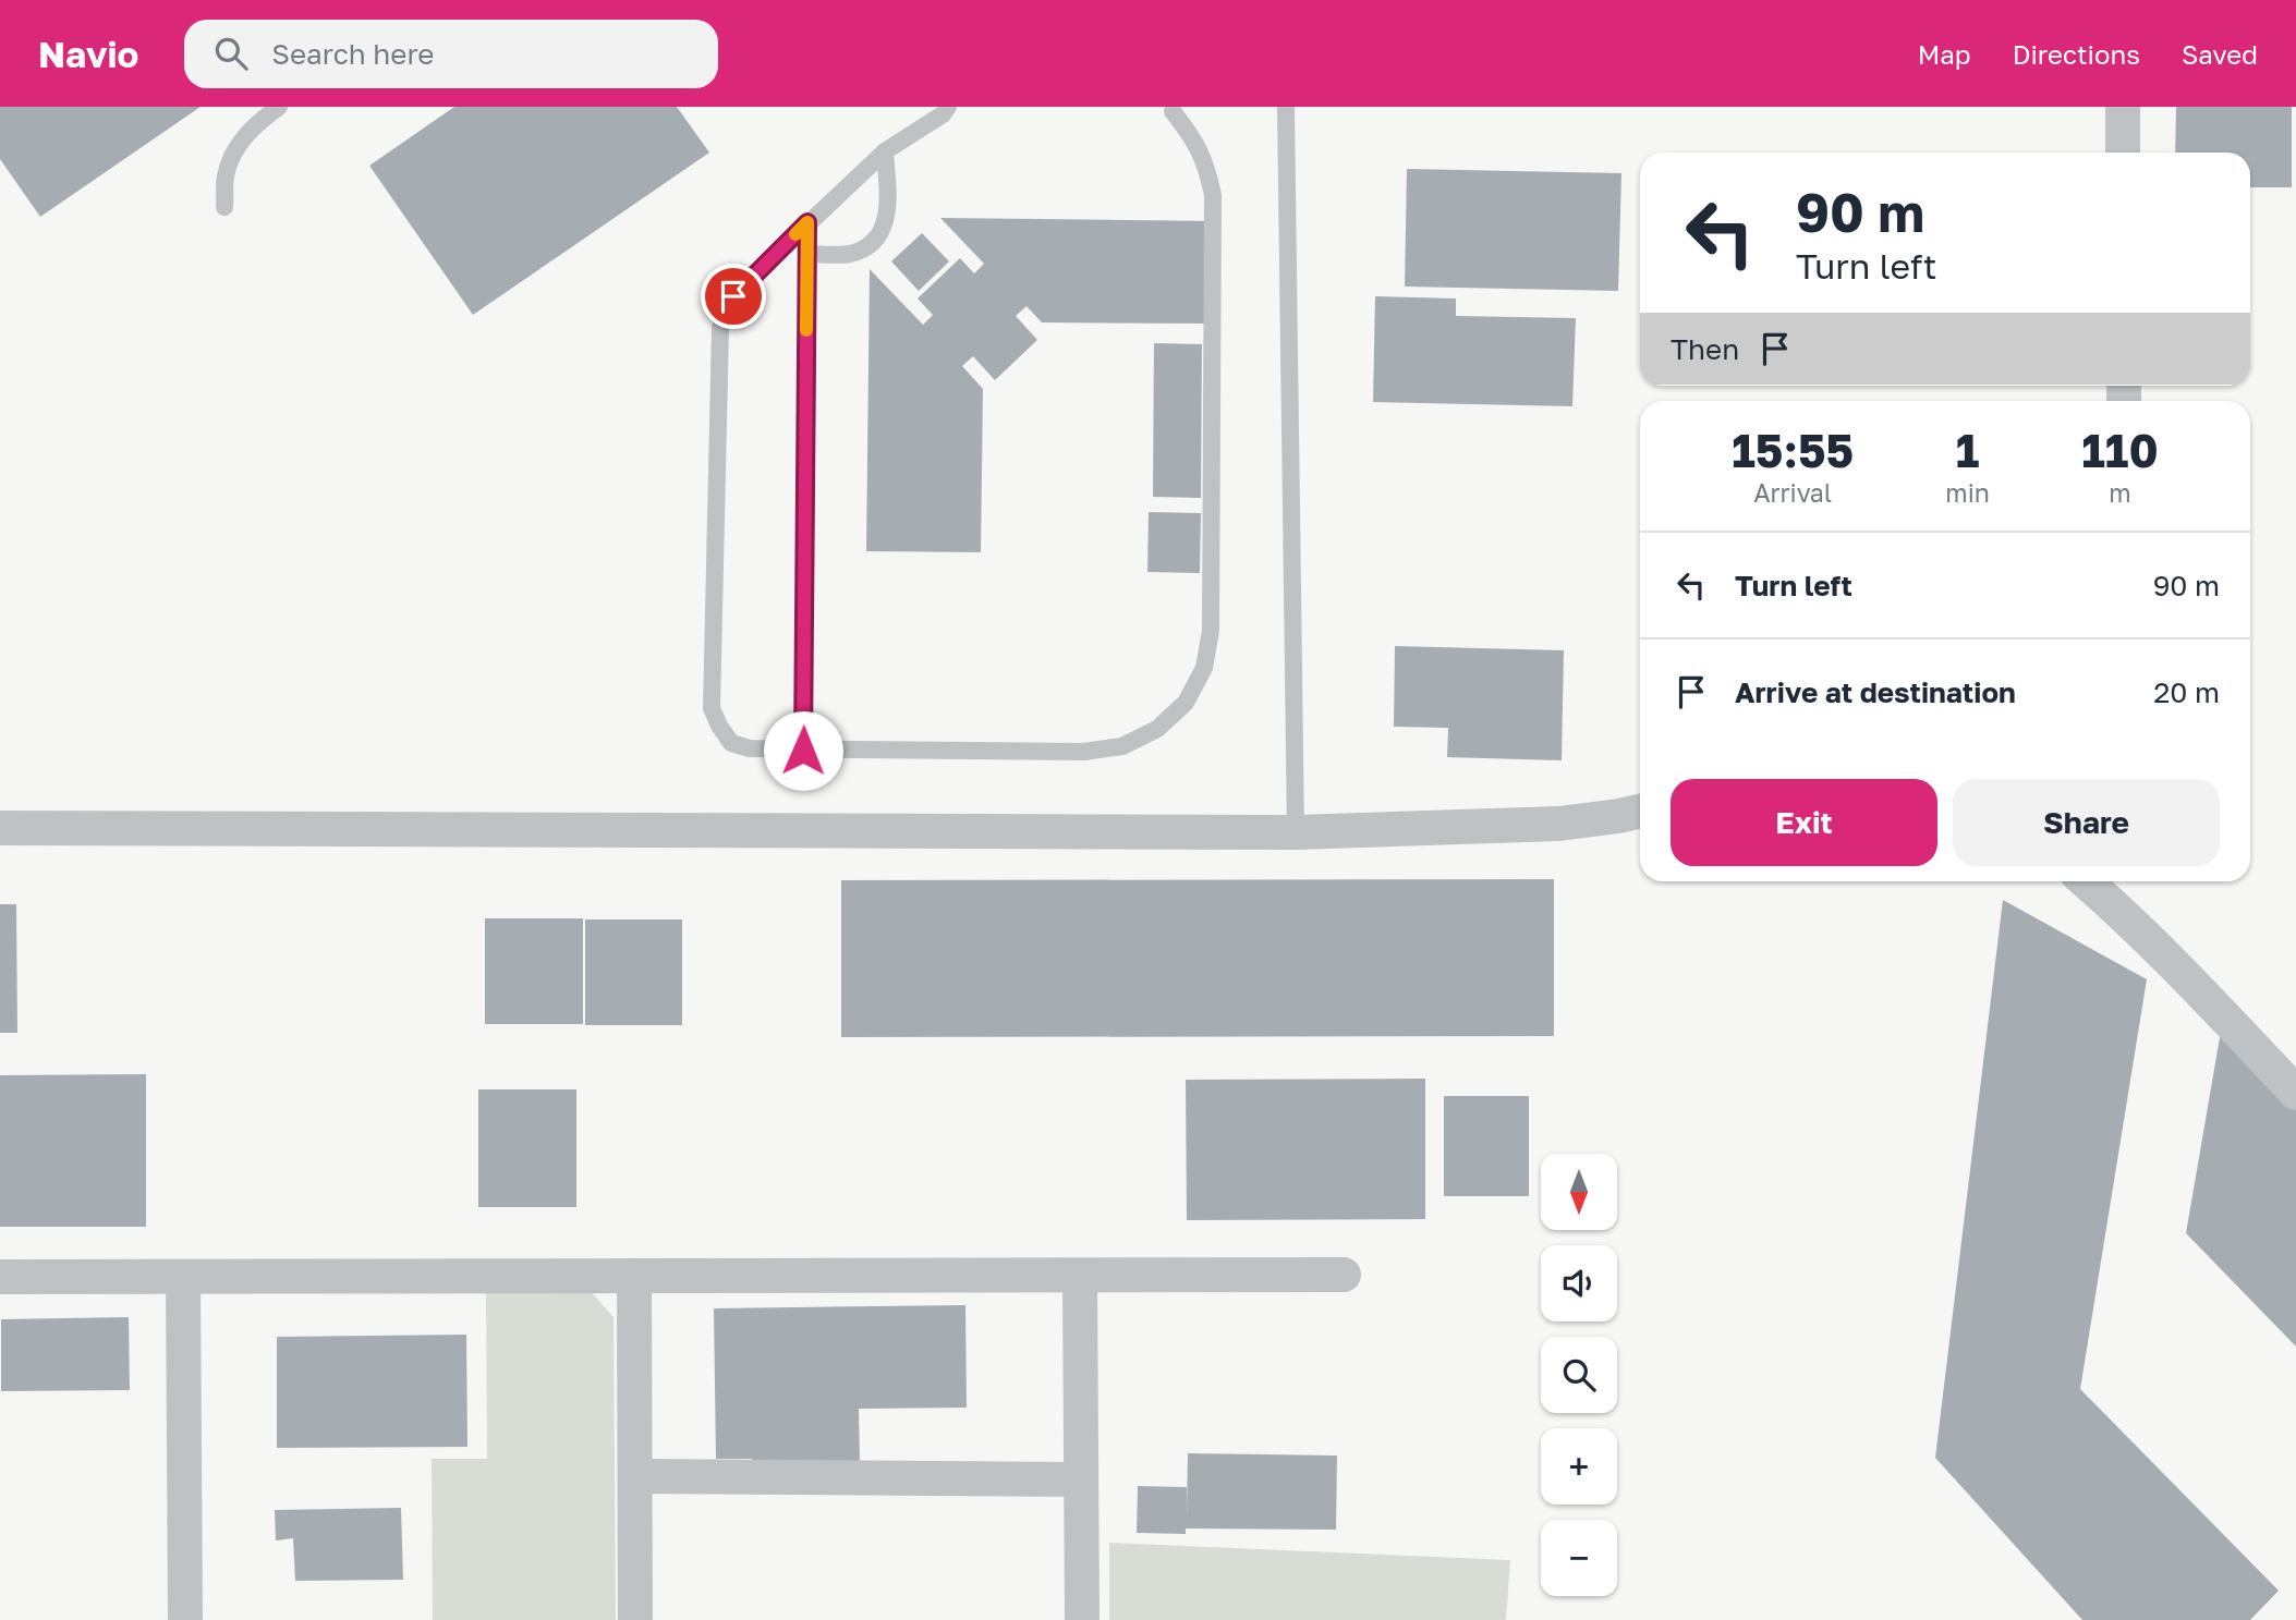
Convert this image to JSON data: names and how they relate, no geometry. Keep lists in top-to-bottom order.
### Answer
{
  "north": "bottom",
  "page": {
    "header": "Navio",
    "search": "Search here",
    "nav": ["Map", "Directions", "Saved"],
    "turn": ["90 m", "Turn left"],
    "then": "Then",
    "eta": [
      "15:55",
      "Arrival",
      "1",
      "min",
      "110",
      "m"
    ],
    "list": [
      {
        "name": "Turn left",
        "value": "90 m"
      },
      {
        "name": "Arrive at destination",
        "value": "20 m"
      }
    ],
    "buttons": ["Exit", "Share"],
    "map_buttons": ["+", "−"]
  }
}
